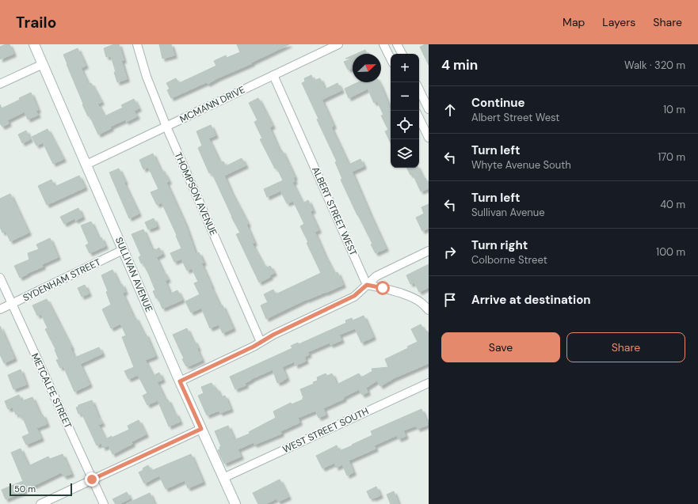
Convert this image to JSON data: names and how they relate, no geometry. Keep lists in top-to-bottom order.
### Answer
{
  "streets": {
    "street": [
      "MCMANN DRIVE",
      "THOMPSON AVENUE",
      "ALBERT STREET WEST",
      "SULLIVAN AVENUE",
      "SYDENHAM STREET",
      "METCALFE STREET",
      "WEST STREET SOUTH"
    ]
  },
  "crossings": [
    ["MCMANN DRIVE", "THOMPSON AVENUE"],
    ["MCMANN DRIVE", "ALBERT STREET WEST"],
    ["MCMANN DRIVE", "SULLIVAN AVENUE"],
    ["SULLIVAN AVENUE", "SYDENHAM STREET"],
    ["SULLIVAN AVENUE", "WEST STREET SOUTH"],
    ["SYDENHAM STREET", "METCALFE STREET"]
  ],
  "scale_bar": "50 m",
  "north": "top right",
  "page": {
    "header": "Trailo",
    "nav": ["Map", "Layers", "Share"],
    "heading": ["4 min", "Walk · 320 m"],
    "map_buttons": ["+", "−"],
    "list": [
      ["Continue", "Albert Street West", "10 m"],
      ["Turn left", "Whyte Avenue South", "170 m"],
      ["Turn left", "Sullivan Avenue", "40 m"],
      ["Turn right", "Colborne Street", "100 m"],
      "Arrive at destination"
    ],
    "buttons": ["Save", "Share"],
    "scale": "50 m"
  }
}
